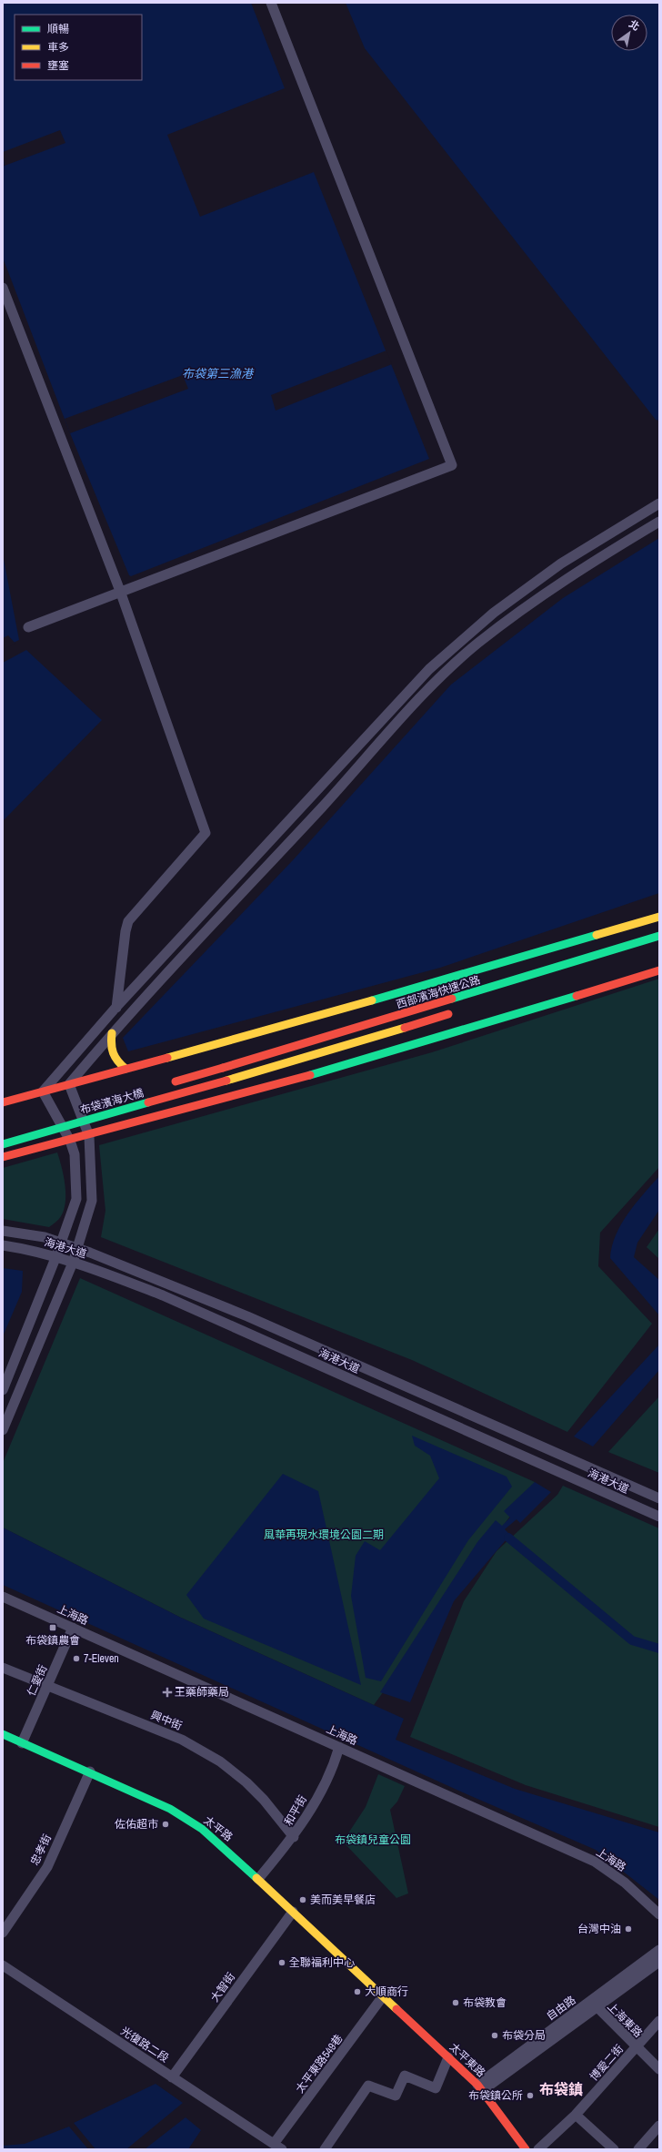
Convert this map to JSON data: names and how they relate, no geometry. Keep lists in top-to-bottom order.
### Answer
{
  "streets": {
    "main road": [
      "西部濱海快速公路",
      "布袋濱海大橋",
      "太平路",
      "太平東路"
    ],
    "street": [
      "海港大道",
      "上海路",
      "仁愛街",
      "興中街",
      "和平街",
      "忠孝街",
      "大智街",
      "自由路",
      "上海東路",
      "光復路二段",
      "博愛二街",
      "太平東路549巷"
    ]
  },
  "crossings": [
    ["上海路", "仁愛街"],
    ["上海路", "和平街"],
    ["仁愛街", "興中街"],
    ["仁愛街", "太平路"],
    ["興中街", "和平街"],
    ["和平街", "太平路"],
    ["太平路", "忠孝街"],
    ["太平路", "大智街"],
    ["太平路", "太平東路"],
    ["太平路", "太平東路549巷"],
    ["大智街", "光復路二段"],
    ["自由路", "上海東路"],
    ["自由路", "太平東路"],
    ["上海東路", "博愛二街"],
    ["光復路二段", "太平東路549巷"],
    ["太平東路", "太平東路549巷"]
  ],
  "districts": ["布袋鎮"],
  "water": ["布袋第三漁港"],
  "parks": ["風華再現水環境公園二期", "布袋鎮兒童公園"],
  "places": {
    "transit": ["布袋鎮農會"],
    "other": [
      "7-Eleven",
      "佐佑超市",
      "美而美早餐店",
      "台灣中油",
      "全聯福利中心",
      "大順商行",
      "布袋教會",
      "布袋分局",
      "布袋鎮公所"
    ],
    "health": ["王藥師藥局"]
  },
  "legend": ["順暢", "車多", "壅塞"],
  "north": "top right"
}
